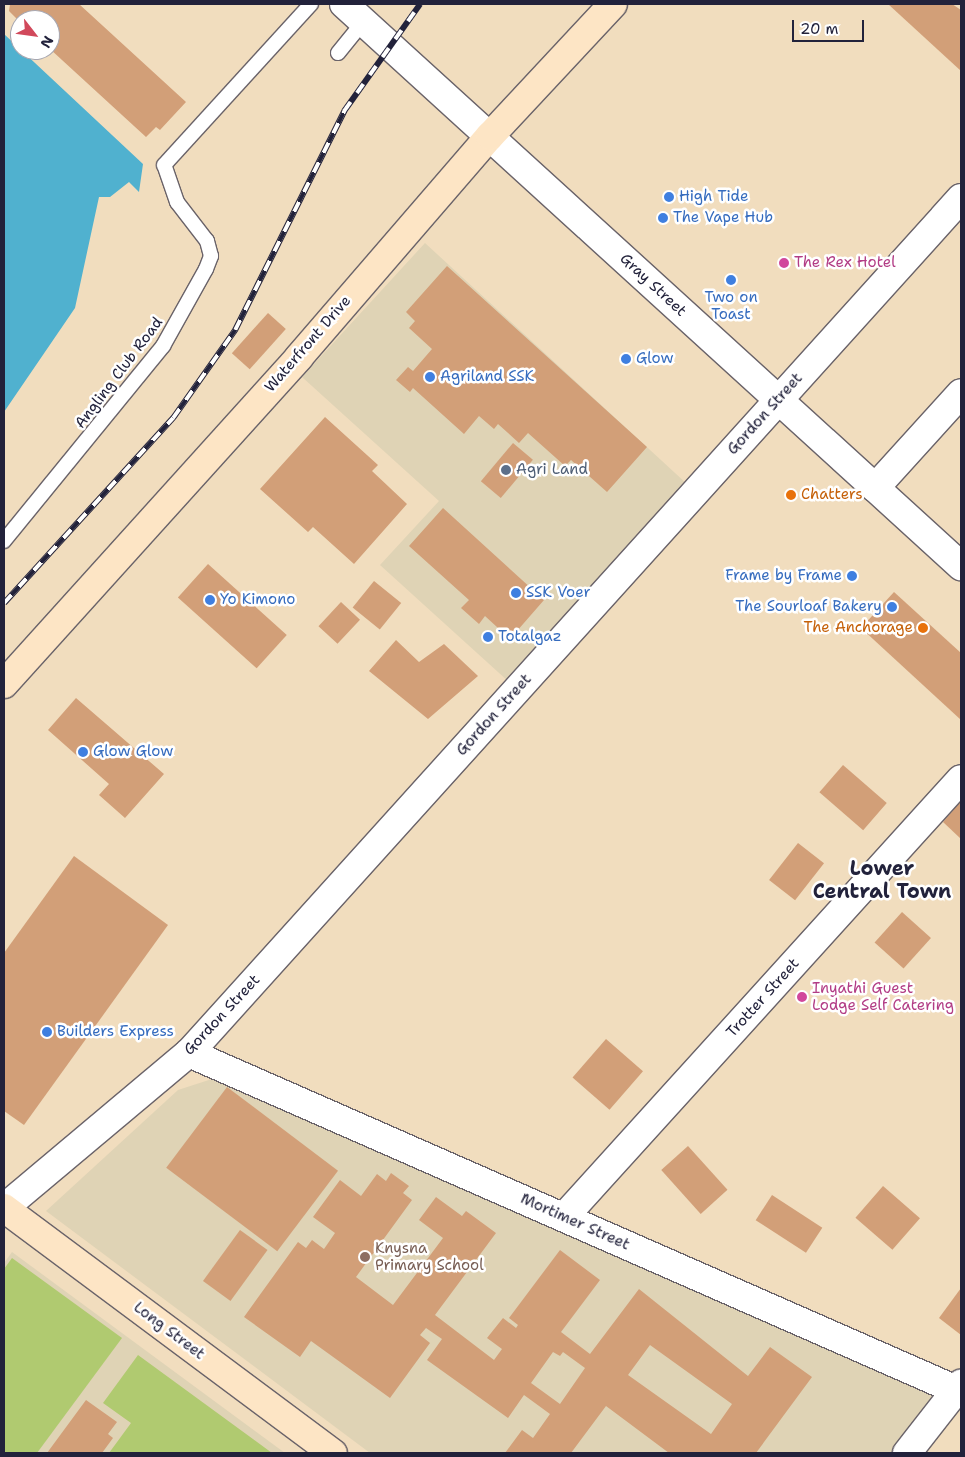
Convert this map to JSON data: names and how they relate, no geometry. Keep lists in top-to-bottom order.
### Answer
{
  "streets": {
    "street": [
      "Gray Street",
      "Waterfront Drive",
      "Gordon Street",
      "Trotter Street",
      "Mortimer Street",
      "Long Street"
    ],
    "lane": ["Angling Club Road"]
  },
  "crossings": [
    ["Gray Street", "Waterfront Drive"],
    ["Gray Street", "Gordon Street"],
    ["Gordon Street", "Mortimer Street"],
    ["Gordon Street", "Long Street"],
    ["Trotter Street", "Mortimer Street"]
  ],
  "districts": ["Lower Central Town"],
  "places": [
    "High Tide",
    "The Vape Hub",
    "The Rex Hotel",
    "Two on Toast",
    "Glow",
    "Agriland SSK",
    "Agri Land",
    "Chatters",
    "Frame by Frame",
    "SSK Voer",
    "Yo Kimono",
    "The Sourloaf Bakery",
    "The Anchorage",
    "Totalgaz",
    "Glow Glow",
    "Inyathi Guest Lodge Self Catering",
    "Builders Express",
    "Knysna Primary School"
  ],
  "scale_bar": "20 m",
  "north": "bottom right"
}
